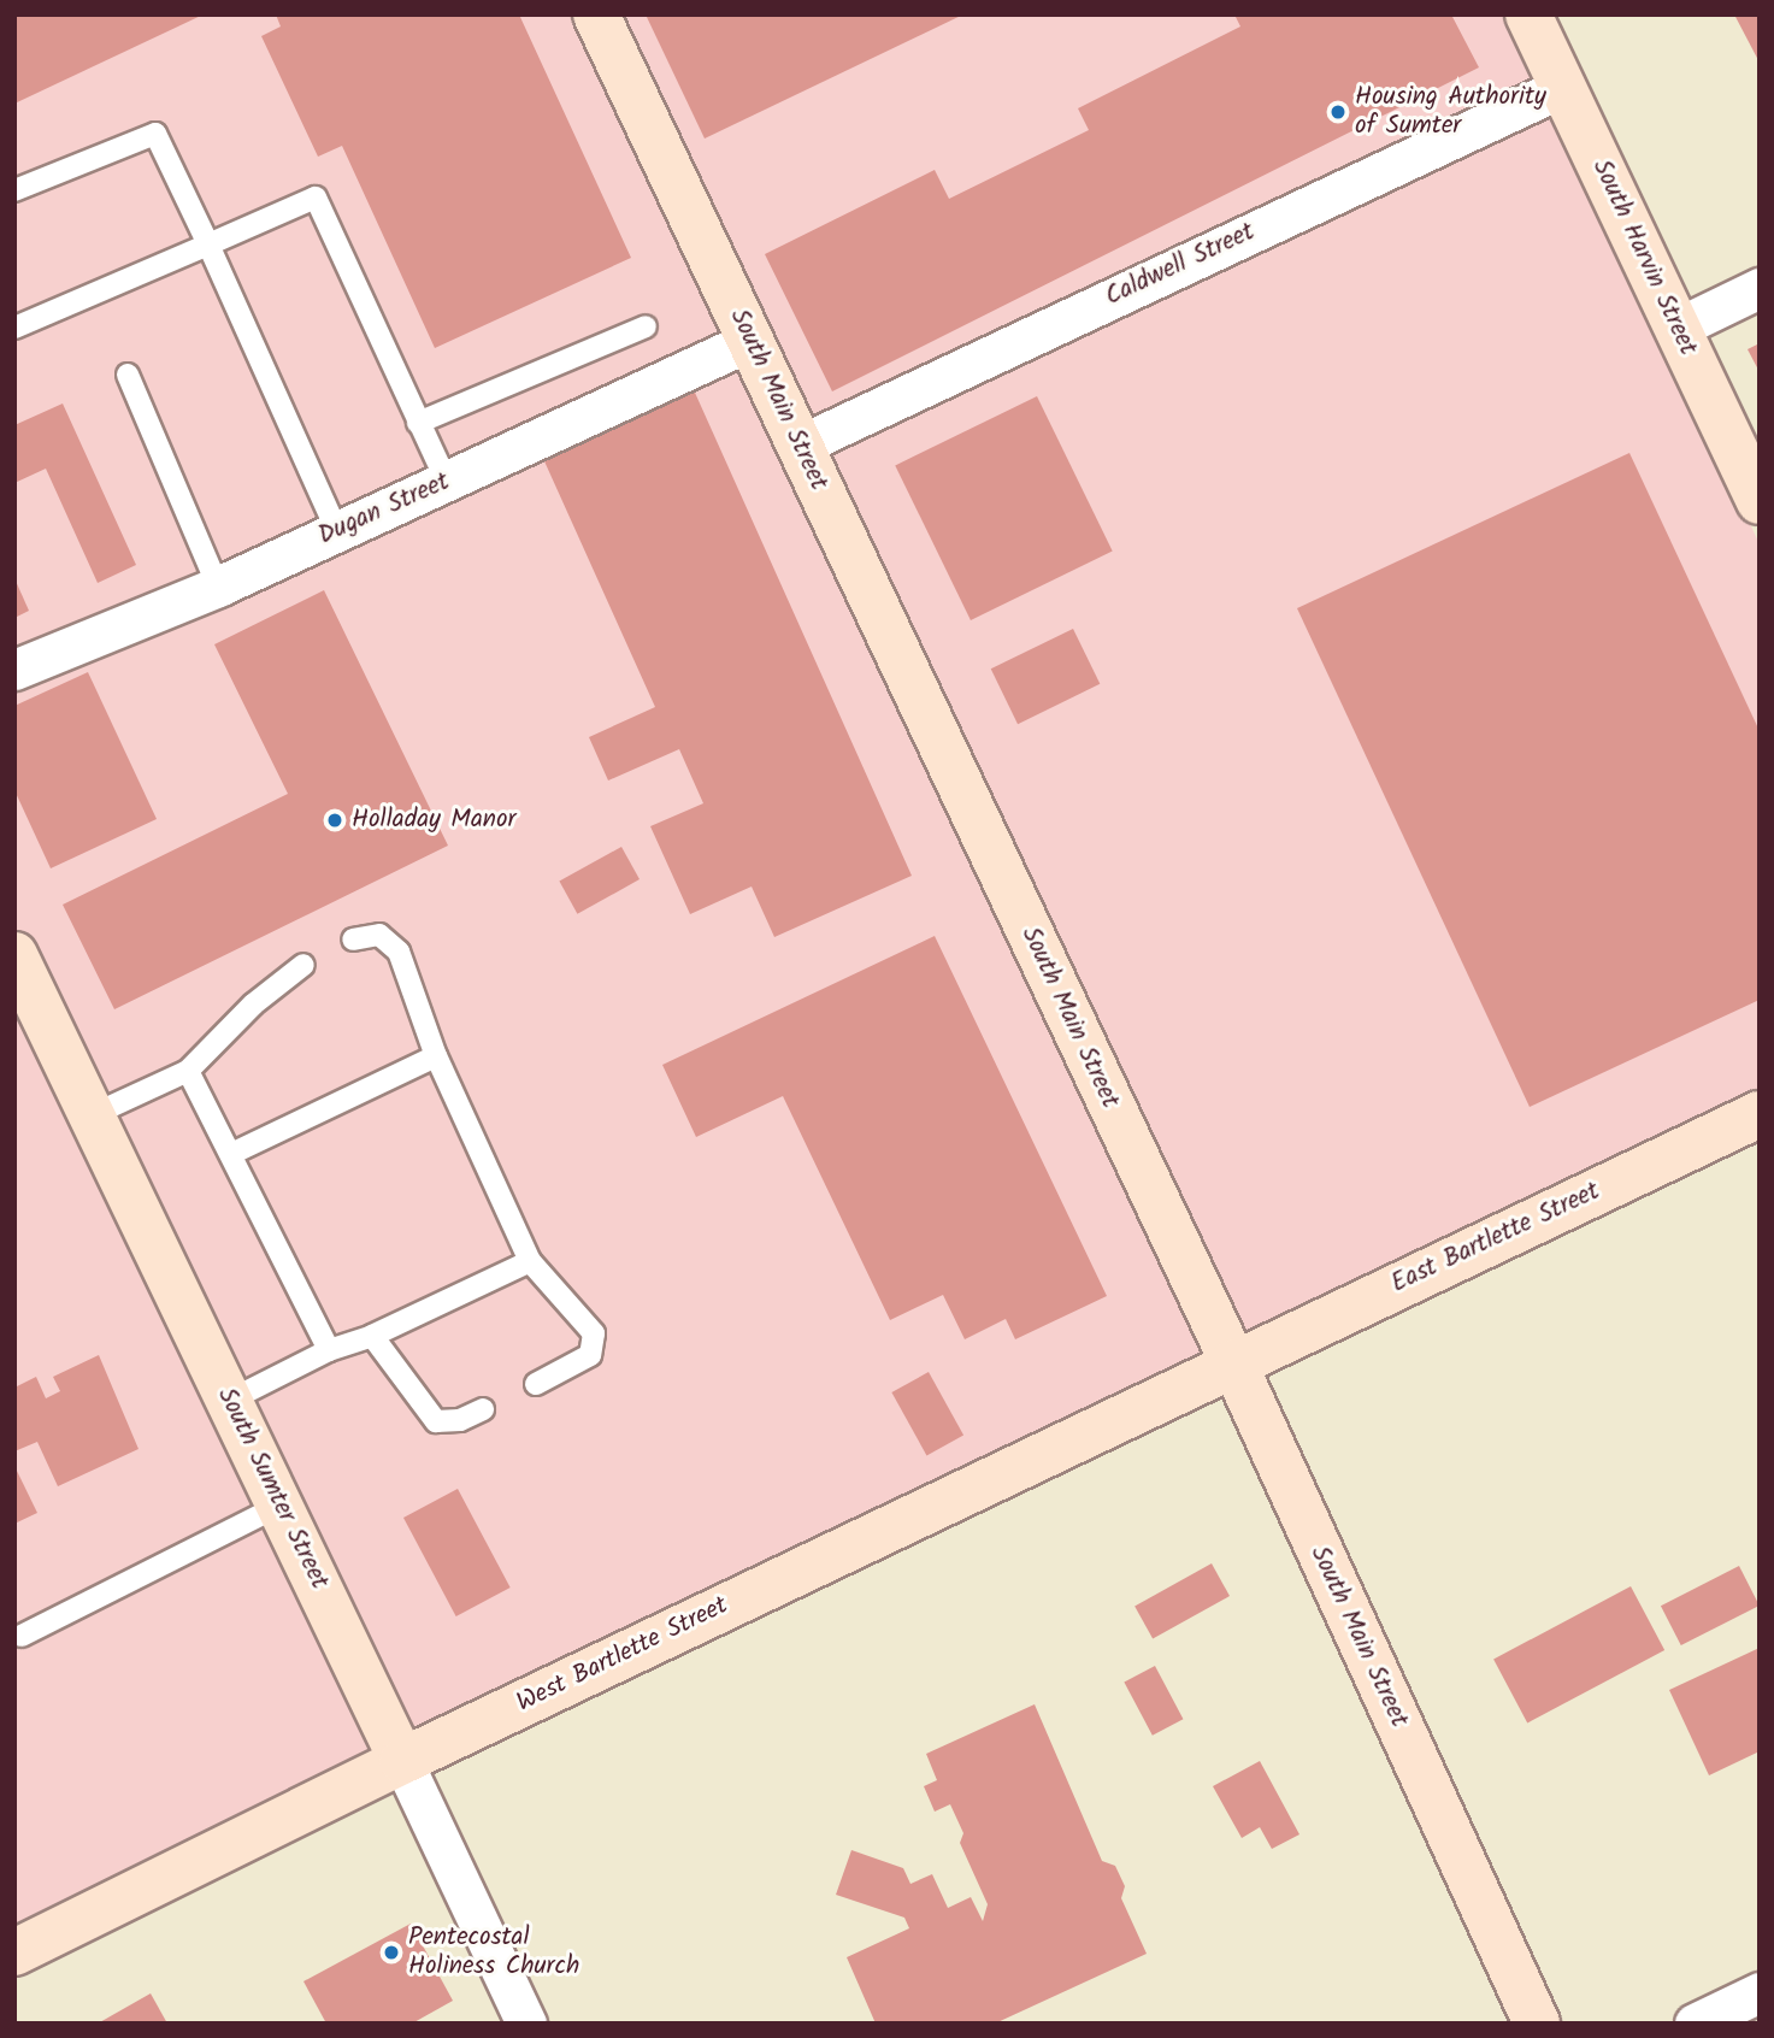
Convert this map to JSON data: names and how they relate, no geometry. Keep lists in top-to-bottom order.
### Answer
{
  "streets": {
    "street": [
      "South Harvin Street",
      "Caldwell Street",
      "South Main Street",
      "Dugan Street",
      "East Bartlette Street",
      "South Sumter Street",
      "West Bartlette Street"
    ]
  },
  "crossings": [
    ["South Harvin Street", "Caldwell Street"],
    ["Caldwell Street", "South Main Street"],
    ["South Main Street", "Dugan Street"],
    ["South Main Street", "East Bartlette Street"],
    ["South Main Street", "West Bartlette Street"],
    ["East Bartlette Street", "West Bartlette Street"],
    ["South Sumter Street", "West Bartlette Street"]
  ],
  "places": ["Housing Authority of Sumter", "Holladay Manor", "Pentecostal Holiness Church"]
}
